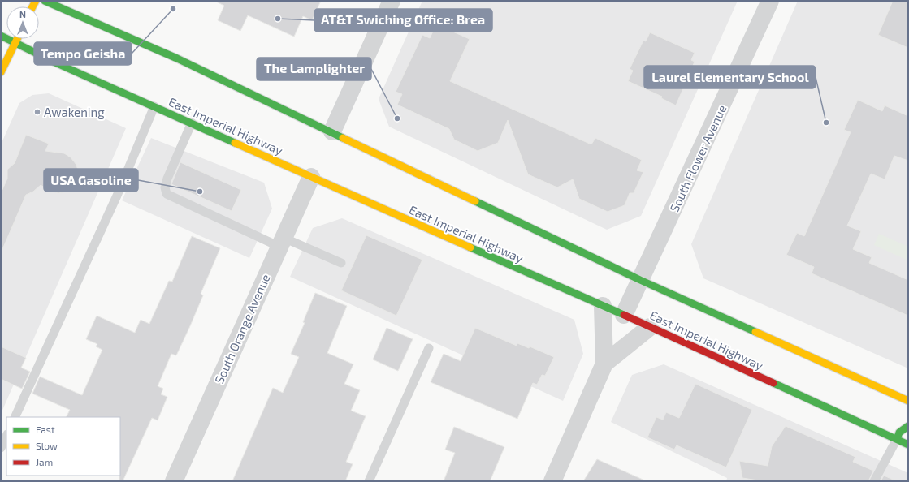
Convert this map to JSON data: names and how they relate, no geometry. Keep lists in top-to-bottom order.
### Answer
{
  "streets": {
    "main road": ["East Imperial Highway"],
    "street": ["South Flower Avenue", "South Orange Avenue"]
  },
  "crossings": [
    ["East Imperial Highway", "South Flower Avenue"],
    ["East Imperial Highway", "South Orange Avenue"]
  ],
  "places": [
    "Tempo Geisha",
    "AT&T Swiching Office: Brea",
    "Awakening",
    "The Lamplighter",
    "Laurel Elementary School",
    "USA Gasoline"
  ],
  "legend": ["Fast", "Slow", "Jam"],
  "north": "top"
}
